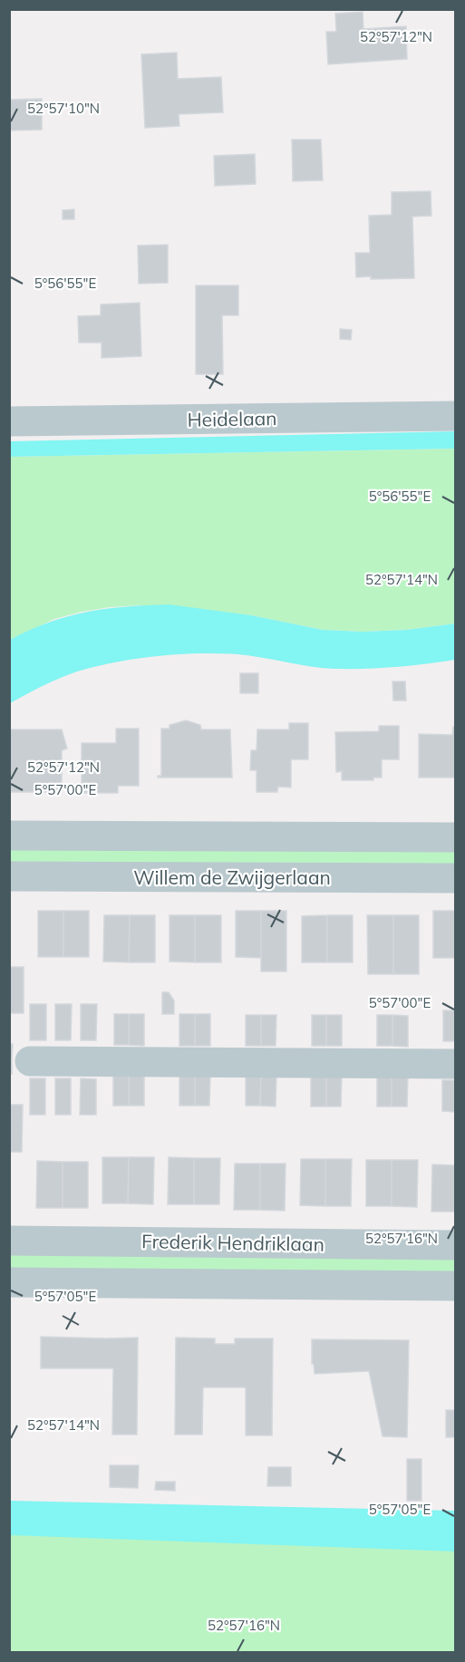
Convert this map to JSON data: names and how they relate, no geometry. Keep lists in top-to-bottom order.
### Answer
{
  "streets": {
    "street": ["Heidelaan", "Willem de Zwijgerlaan", "Frederik Hendriklaan"]
  },
  "coordinates": [
    "52°57'12\"N",
    "52°57'10\"N",
    "5°56'55\"E",
    "52°57'14\"N",
    "5°57'00\"E",
    "52°57'16\"N",
    "5°57'05\"E"
  ]
}
